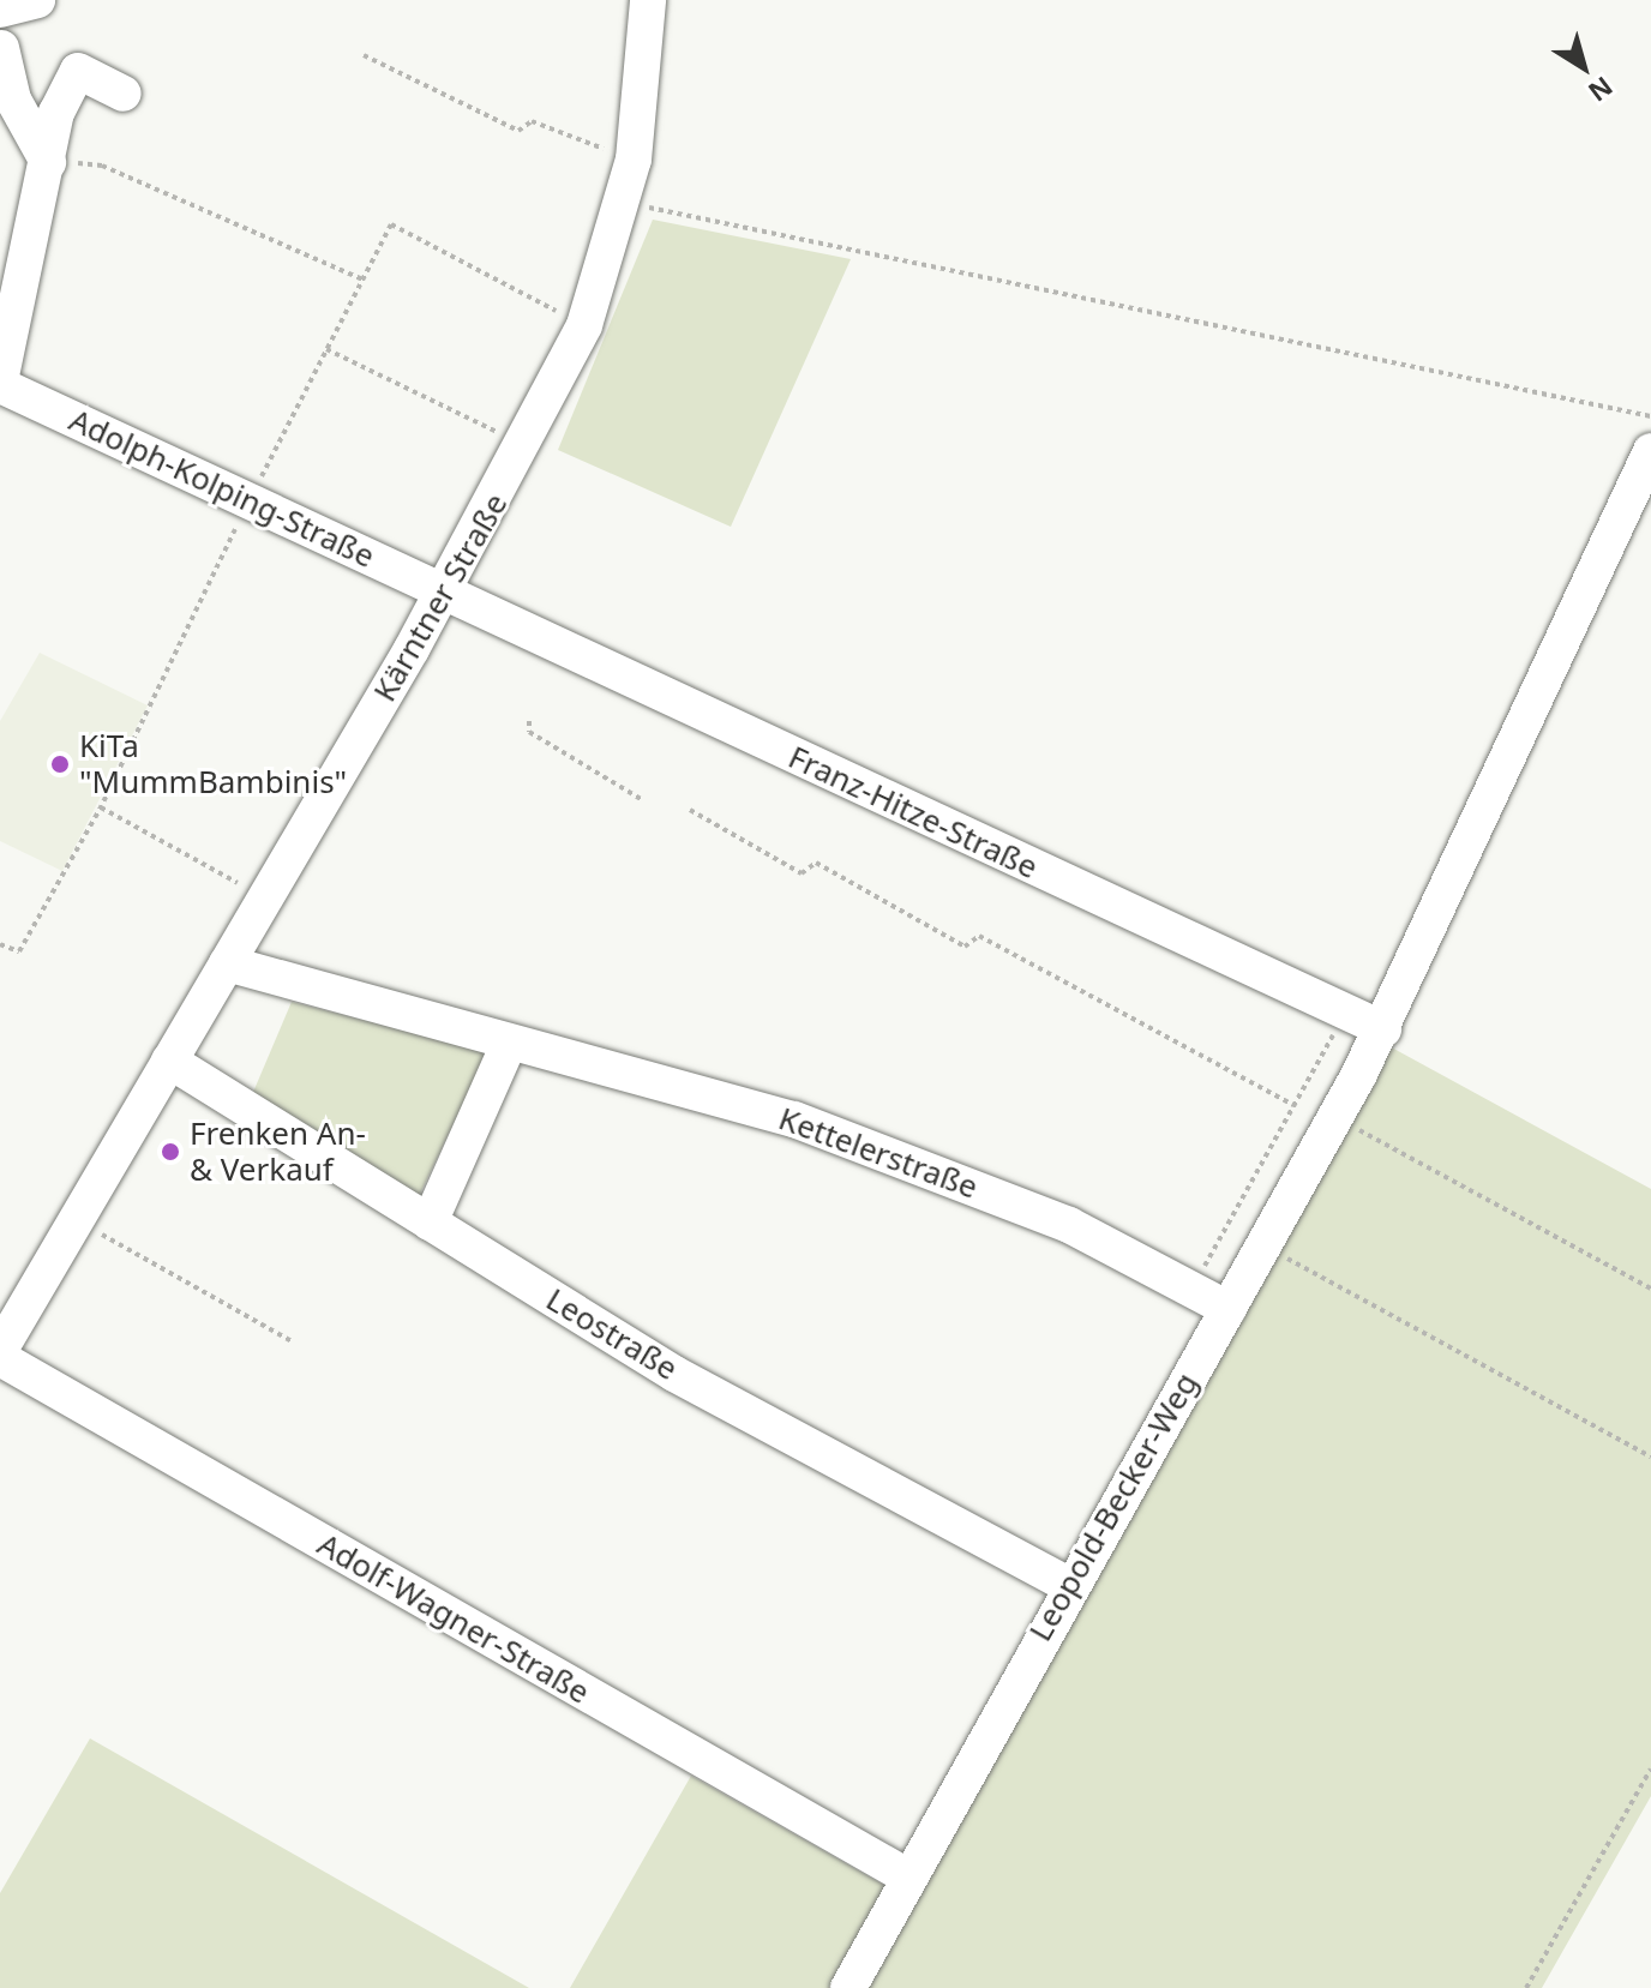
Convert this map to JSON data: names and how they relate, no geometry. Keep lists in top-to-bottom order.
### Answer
{
  "streets": {
    "street": [
      "Adolph-Kolping-Straße",
      "Kärntner Straße",
      "Franz-Hitze-Straße",
      "Kettelerstraße",
      "Leostraße",
      "Leopold-Becker-Weg",
      "Adolf-Wagner-Straße"
    ]
  },
  "crossings": [
    ["Adolph-Kolping-Straße", "Kärntner Straße"],
    ["Adolph-Kolping-Straße", "Franz-Hitze-Straße"],
    ["Kärntner Straße", "Franz-Hitze-Straße"],
    ["Kärntner Straße", "Kettelerstraße"],
    ["Kärntner Straße", "Leostraße"],
    ["Franz-Hitze-Straße", "Leopold-Becker-Weg"],
    ["Kettelerstraße", "Leopold-Becker-Weg"],
    ["Leostraße", "Leopold-Becker-Weg"],
    ["Leopold-Becker-Weg", "Adolf-Wagner-Straße"]
  ],
  "places": ["KiTa \"MummBambinis\"", "Frenken An- & Verkauf"],
  "north": "bottom right"
}
